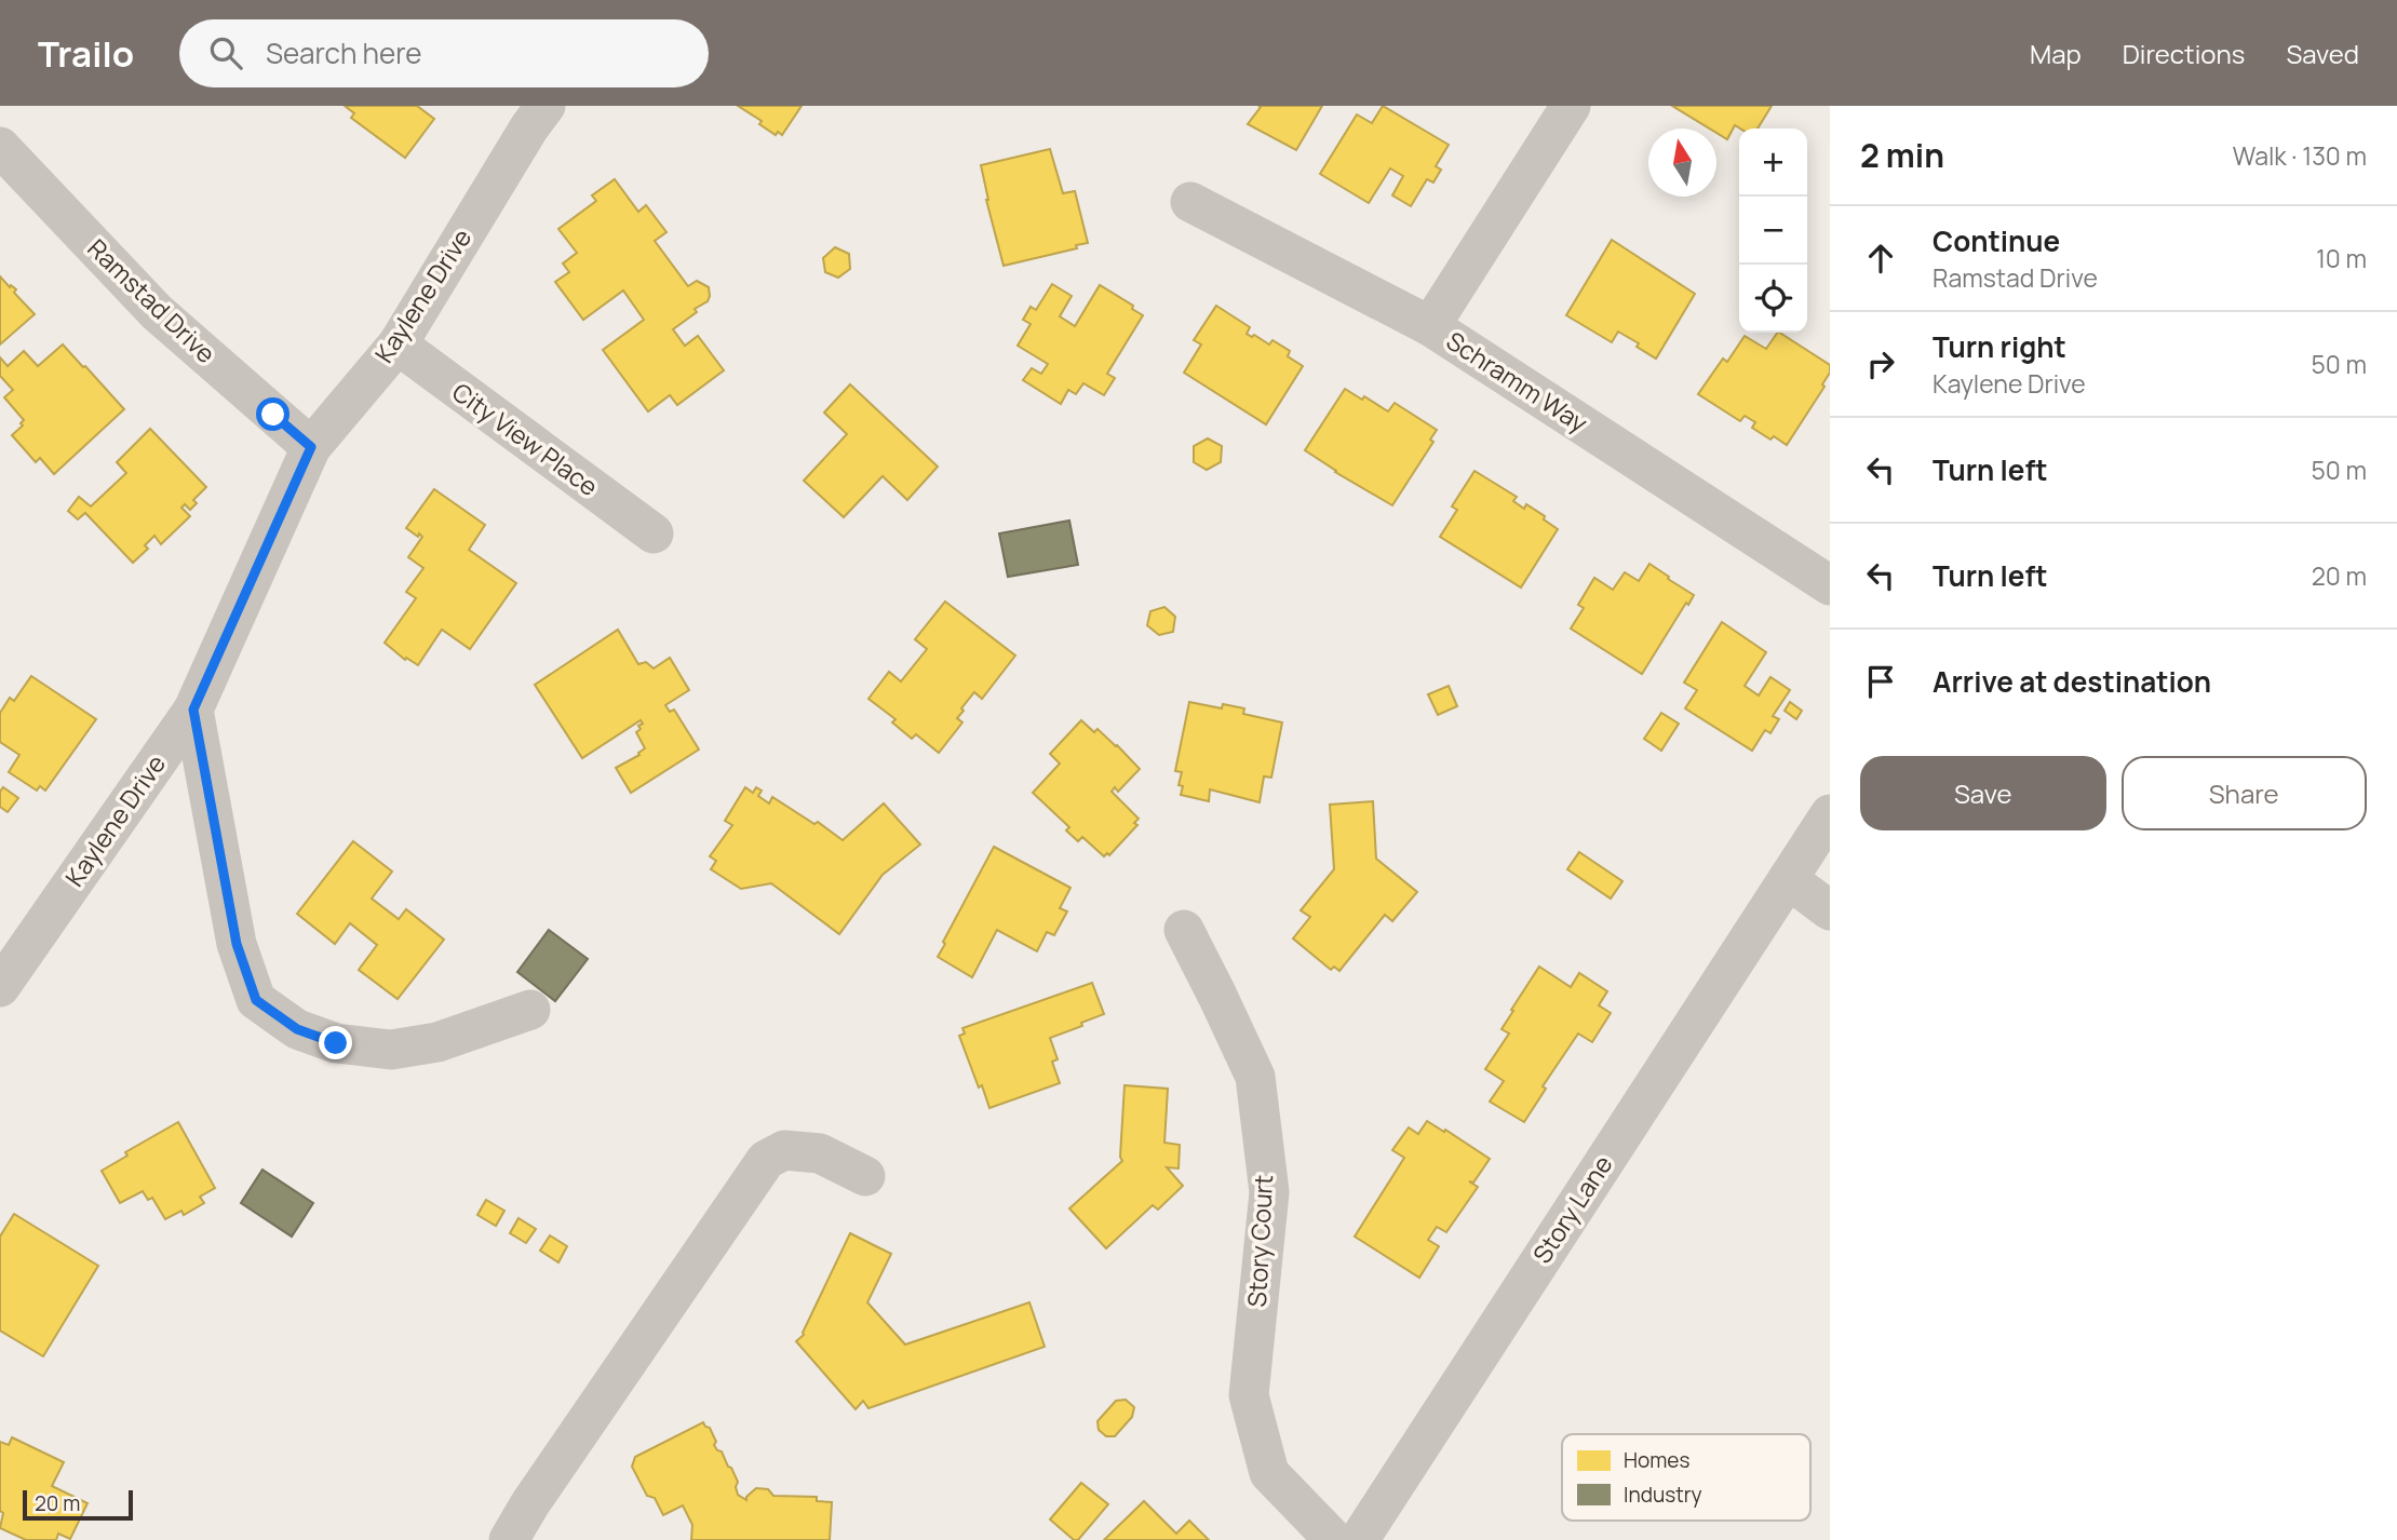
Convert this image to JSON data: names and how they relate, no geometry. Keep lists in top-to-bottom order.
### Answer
{
  "streets": {
    "street": [
      "Kaylene Drive",
      "Ramstad Drive",
      "Schramm Way",
      "City View Place",
      "Story Lane",
      "Story Court"
    ]
  },
  "crossings": [
    ["Kaylene Drive", "Ramstad Drive"],
    ["Kaylene Drive", "City View Place"]
  ],
  "legend": ["Homes", "Industry"],
  "scale_bar": "20 m",
  "north": "top",
  "page": {
    "header": "Trailo",
    "search": "Search here",
    "nav": ["Map", "Directions", "Saved"],
    "heading": ["2 min", "Walk · 130 m"],
    "map_buttons": ["+", "−"],
    "list": [
      ["Continue", "Ramstad Drive", "10 m"],
      ["Turn right", "Kaylene Drive", "50 m"],
      ["Turn left", "50 m"],
      ["Turn left", "20 m"],
      "Arrive at destination"
    ],
    "buttons": ["Save", "Share"],
    "scale": "20 m"
  }
}
